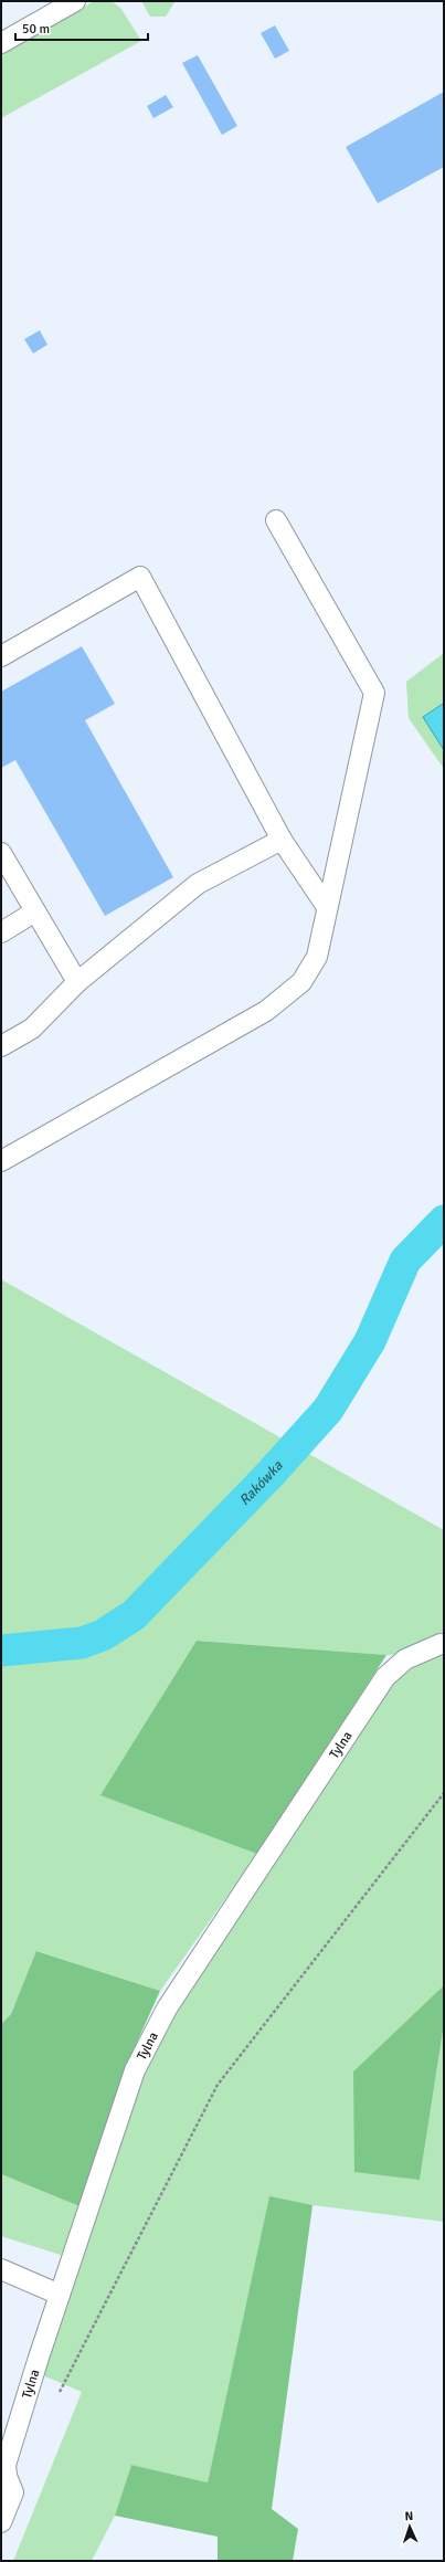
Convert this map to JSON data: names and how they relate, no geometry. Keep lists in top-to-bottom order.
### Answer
{
  "streets": {
    "street": ["Tylna"]
  },
  "water": ["Rakówka"],
  "scale_bar": "50 m",
  "north": "top"
}
